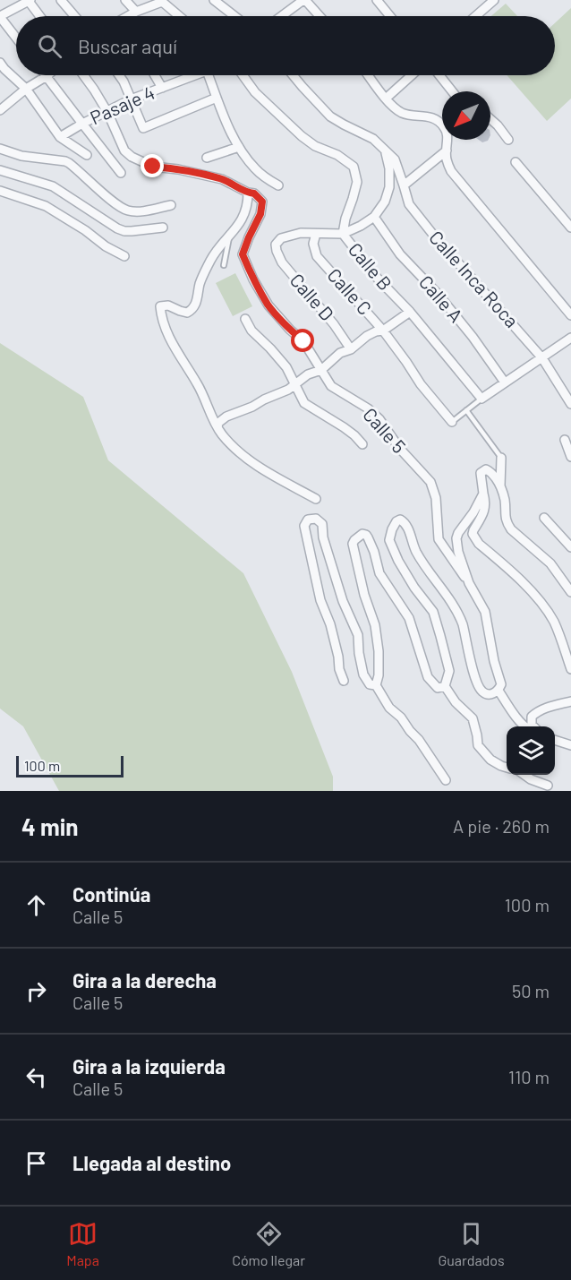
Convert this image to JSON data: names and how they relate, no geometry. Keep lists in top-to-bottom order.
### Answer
{
  "streets": {
    "street": [
      "Pasaje 4",
      "Calle B",
      "Calle Inca Roca",
      "Calle C",
      "Calle D",
      "Calle A",
      "Calle 5"
    ]
  },
  "crossings": [
    ["Pasaje 4", "Calle 5"],
    ["Calle C", "Calle D"]
  ],
  "scale_bar": "100 m",
  "north": "bottom left",
  "page": {
    "search": "Buscar aquí",
    "scale": "100 m",
    "heading": ["4 min", "A pie · 260 m"],
    "list": [
      ["Continúa", "Calle 5", "100 m"],
      ["Gira a la derecha", "Calle 5", "50 m"],
      ["Gira a la izquierda", "Calle 5", "110 m"],
      "Llegada al destino"
    ],
    "nav": ["Mapa", "Cómo llegar", "Guardados"]
  }
}
